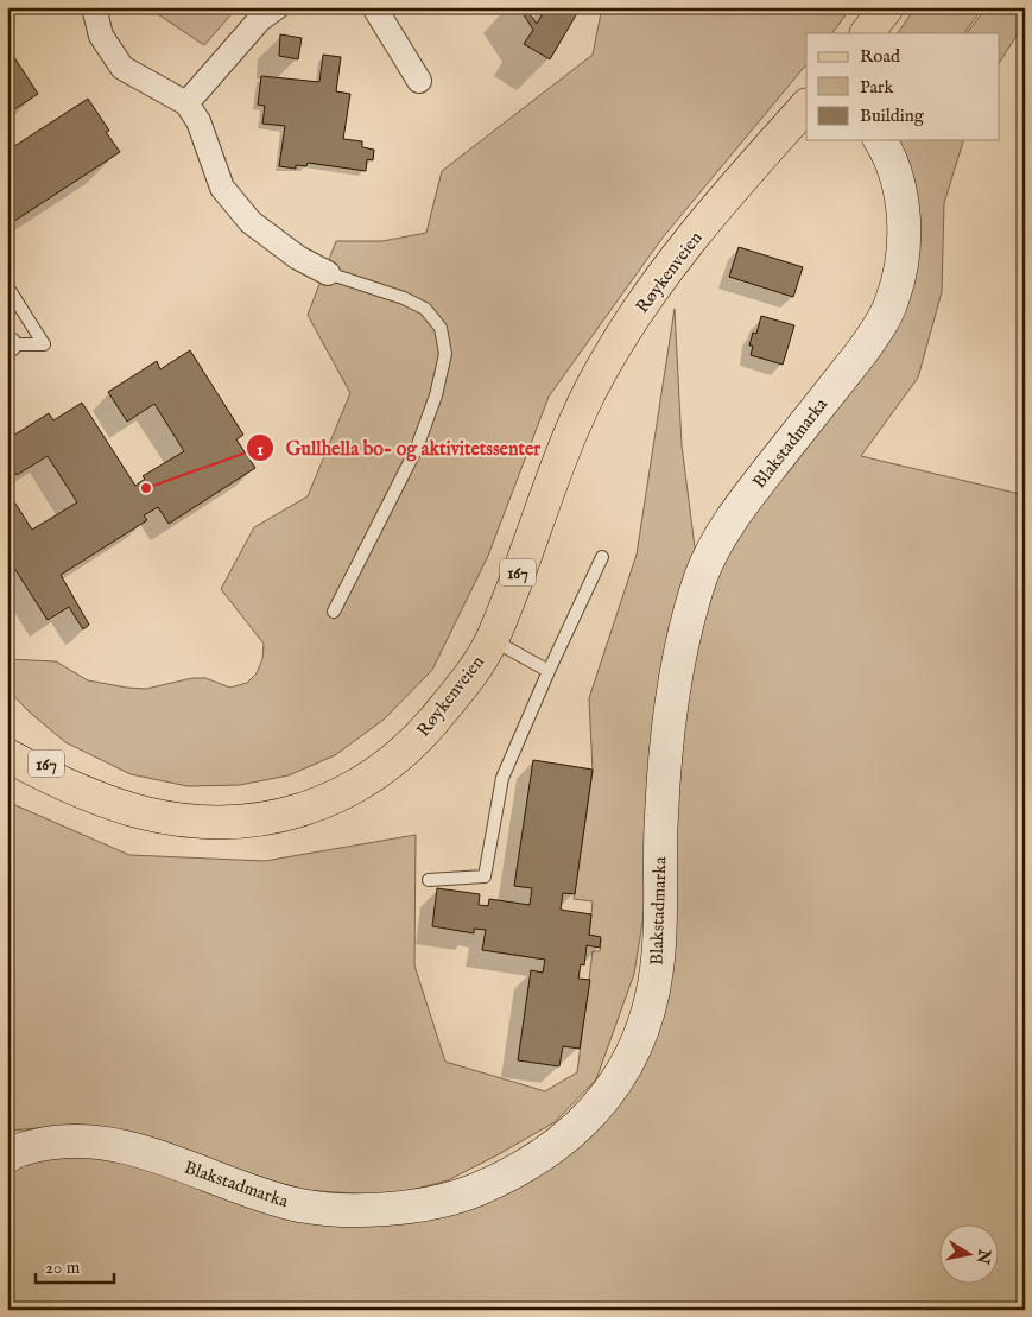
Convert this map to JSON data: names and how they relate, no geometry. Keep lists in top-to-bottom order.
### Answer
{
  "streets": {
    "main road": ["Røykenveien", "Blakstadmarka", "167"]
  },
  "places": ["Gullhella bo- og aktivitetssenter"],
  "legend": ["Road", "Park", "Building"],
  "scale_bar": "20 m",
  "north": "right"
}
